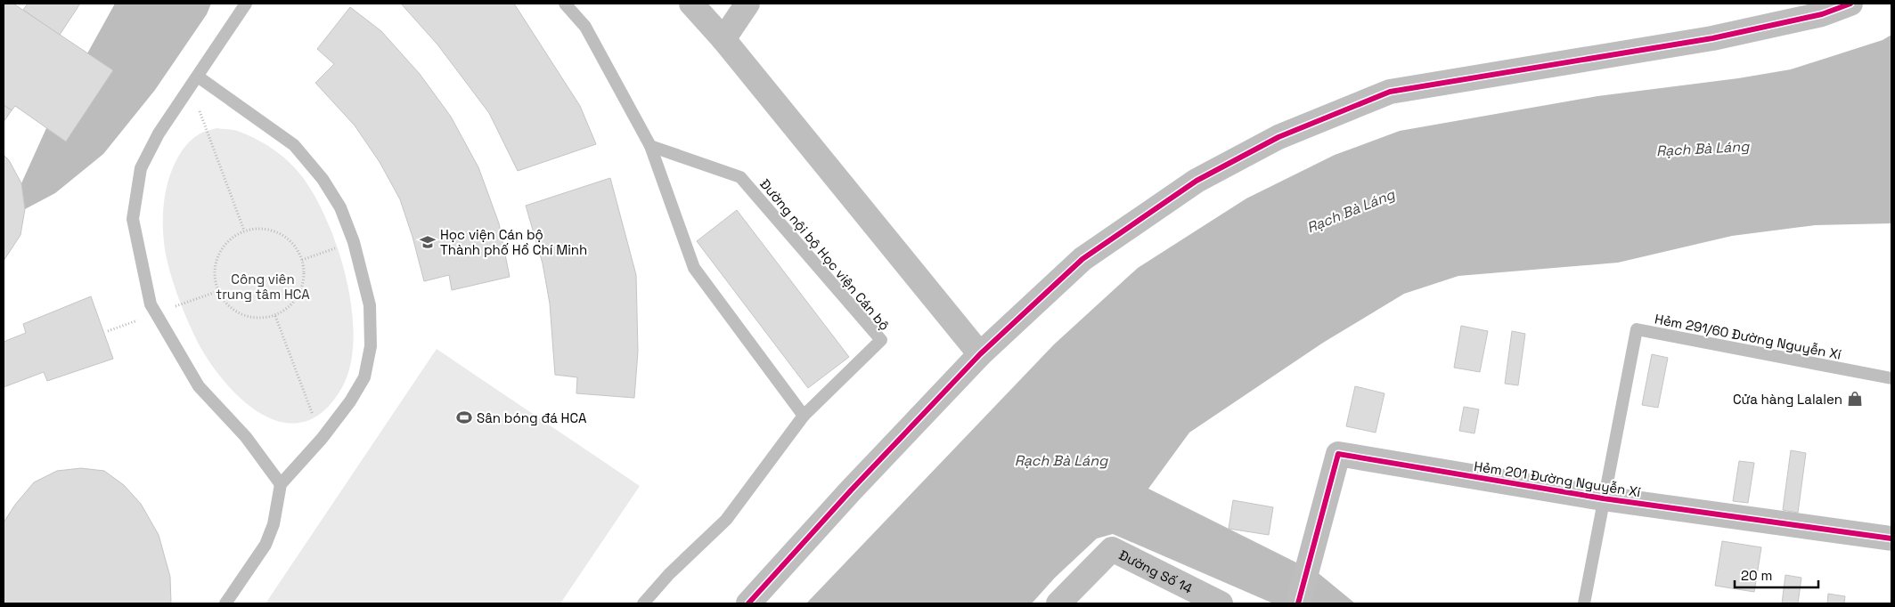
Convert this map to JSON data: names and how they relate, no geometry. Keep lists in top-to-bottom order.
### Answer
{
  "streets": {
    "street": ["Hẻm 201 Đường Nguyễn Xí", "Đường Số 14"],
    "lane": ["Đường nội bộ Học viện Cán bộ", "Hẻm 291/60 Đường Nguyễn Xí"]
  },
  "crossings": [
    ["Hẻm 291/60 Đường Nguyễn Xí", "Hẻm 201 Đường Nguyễn Xí"]
  ],
  "water": ["Rạch Bà Láng"],
  "parks": ["Công viên trung tâm HCA"],
  "places": {
    "school or university": ["Học viện Cán bộ Thành phố Hồ Chí Minh"],
    "shop": ["Cửa hàng Lalalen"],
    "sports": ["Sân bóng đá HCA"]
  },
  "scale_bar": "20 m"
}
